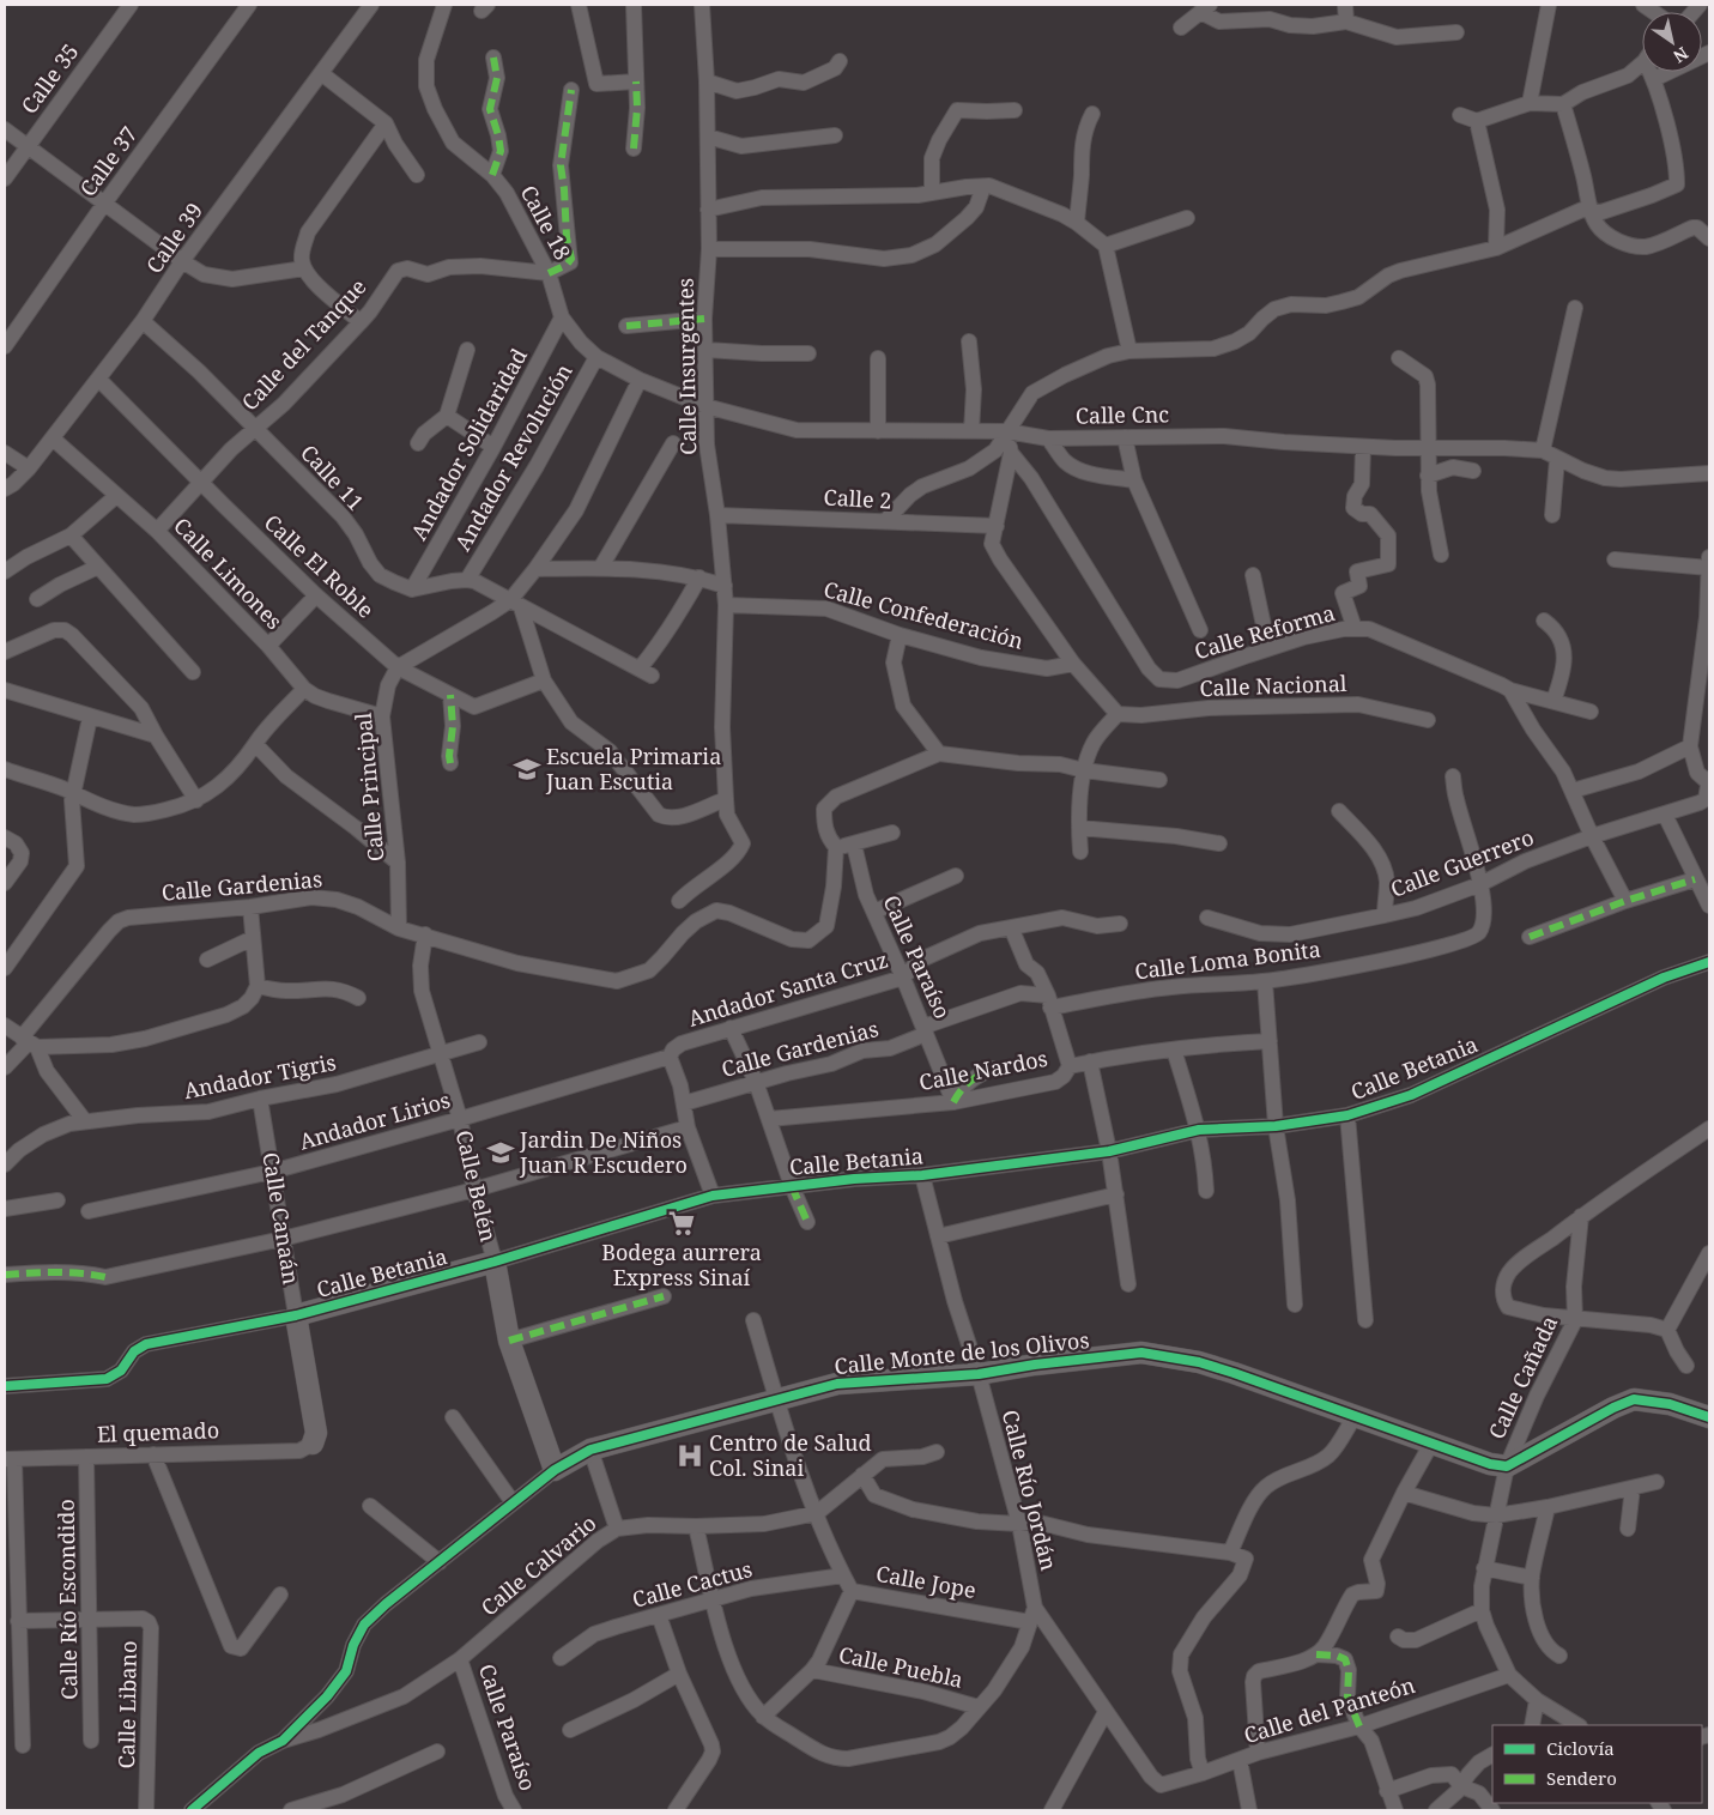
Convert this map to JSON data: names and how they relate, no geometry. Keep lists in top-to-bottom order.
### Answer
{
  "streets": {
    "street": [
      "Calle 35",
      "Calle 37",
      "Calle 18",
      "Calle 39",
      "Calle del Tanque",
      "Calle Insurgentes",
      "Calle Cnc",
      "Andador Solidaridad",
      "Andador Revolución",
      "Calle 11",
      "Calle 2",
      "Calle El Roble",
      "Calle Limones",
      "Calle Confederación",
      "Calle Reforma",
      "Calle Nacional",
      "Calle Principal",
      "Calle Guerrero",
      "Calle Gardenias",
      "Calle Paraíso",
      "Calle Loma Bonita",
      "Andador Santa Cruz",
      "Calle Betania",
      "Calle Nardos",
      "Andador Tigris",
      "Andador Lirios",
      "Calle Belén",
      "Calle Canaán",
      "Calle Monte de los Olivos",
      "Calle Cañada",
      "El quemado",
      "Calle Río Jordán",
      "Calle Calvario",
      "Calle Jope",
      "Calle Cactus",
      "Calle Río Escondido",
      "Calle Puebla",
      "Calle Libano",
      "Calle del Panteón"
    ]
  },
  "crossings": [
    ["Calle 18", "Calle del Tanque"],
    ["Calle 18", "Calle Insurgentes"],
    ["Calle 18", "Calle Cnc"],
    ["Calle 18", "Andador Solidaridad"],
    ["Calle 18", "Andador Revolución"],
    ["Calle 39", "Calle 11"],
    ["Calle 39", "Calle El Roble"],
    ["Calle 39", "Calle Limones"],
    ["Calle del Tanque", "Calle 11"],
    ["Calle del Tanque", "Calle El Roble"],
    ["Calle del Tanque", "Calle Limones"],
    ["Calle Insurgentes", "Calle Cnc"],
    ["Calle Insurgentes", "Calle 2"],
    ["Calle Insurgentes", "Calle Confederación"],
    ["Andador Solidaridad", "Calle 11"],
    ["Calle El Roble", "Calle Principal"],
    ["Calle Limones", "Calle Principal"],
    ["Calle Principal", "Calle Gardenias"],
    ["Calle Guerrero", "Calle Loma Bonita"],
    ["Calle Gardenias", "Calle Paraíso"],
    ["Calle Gardenias", "Calle Loma Bonita"],
    ["Calle Gardenias", "Calle Belén"],
    ["Calle Paraíso", "Andador Santa Cruz"],
    ["Calle Paraíso", "Calle Nardos"],
    ["Calle Paraíso", "Calle Calvario"],
    ["Andador Santa Cruz", "Andador Lirios"],
    ["Calle Betania", "Calle Belén"],
    ["Calle Betania", "Calle Canaán"],
    ["Calle Betania", "Calle Río Jordán"],
    ["Andador Tigris", "Calle Belén"],
    ["Andador Tigris", "Calle Canaán"],
    ["Andador Lirios", "Calle Belén"],
    ["Andador Lirios", "Calle Canaán"],
    ["Calle Belén", "Calle Monte de los Olivos"],
    ["Calle Canaán", "El quemado"],
    ["Calle Monte de los Olivos", "Calle Cañada"],
    ["Calle Monte de los Olivos", "Calle Río Jordán"],
    ["Calle Monte de los Olivos", "Calle Calvario"],
    ["Calle Monte de los Olivos", "Calle Jope"],
    ["Calle Cañada", "Calle del Panteón"],
    ["El quemado", "Calle Río Escondido"],
    ["Calle Río Jordán", "Calle Jope"],
    ["Calle Río Jordán", "Calle del Panteón"],
    ["Calle Calvario", "Calle Jope"],
    ["Calle Jope", "Calle Cactus"],
    ["Calle Jope", "Calle Puebla"],
    ["Calle Río Escondido", "Calle Libano"]
  ],
  "places": {
    "school or university": ["Escuela Primaria Juan Escutia", "Jardin De Niños Juan R Escudero"],
    "supermarket": ["Bodega aurrera Express Sinaí"],
    "hospital": ["Centro de Salud Col. Sinai"]
  },
  "legend": ["Ciclovía", "Sendero"],
  "north": "bottom right"
}
